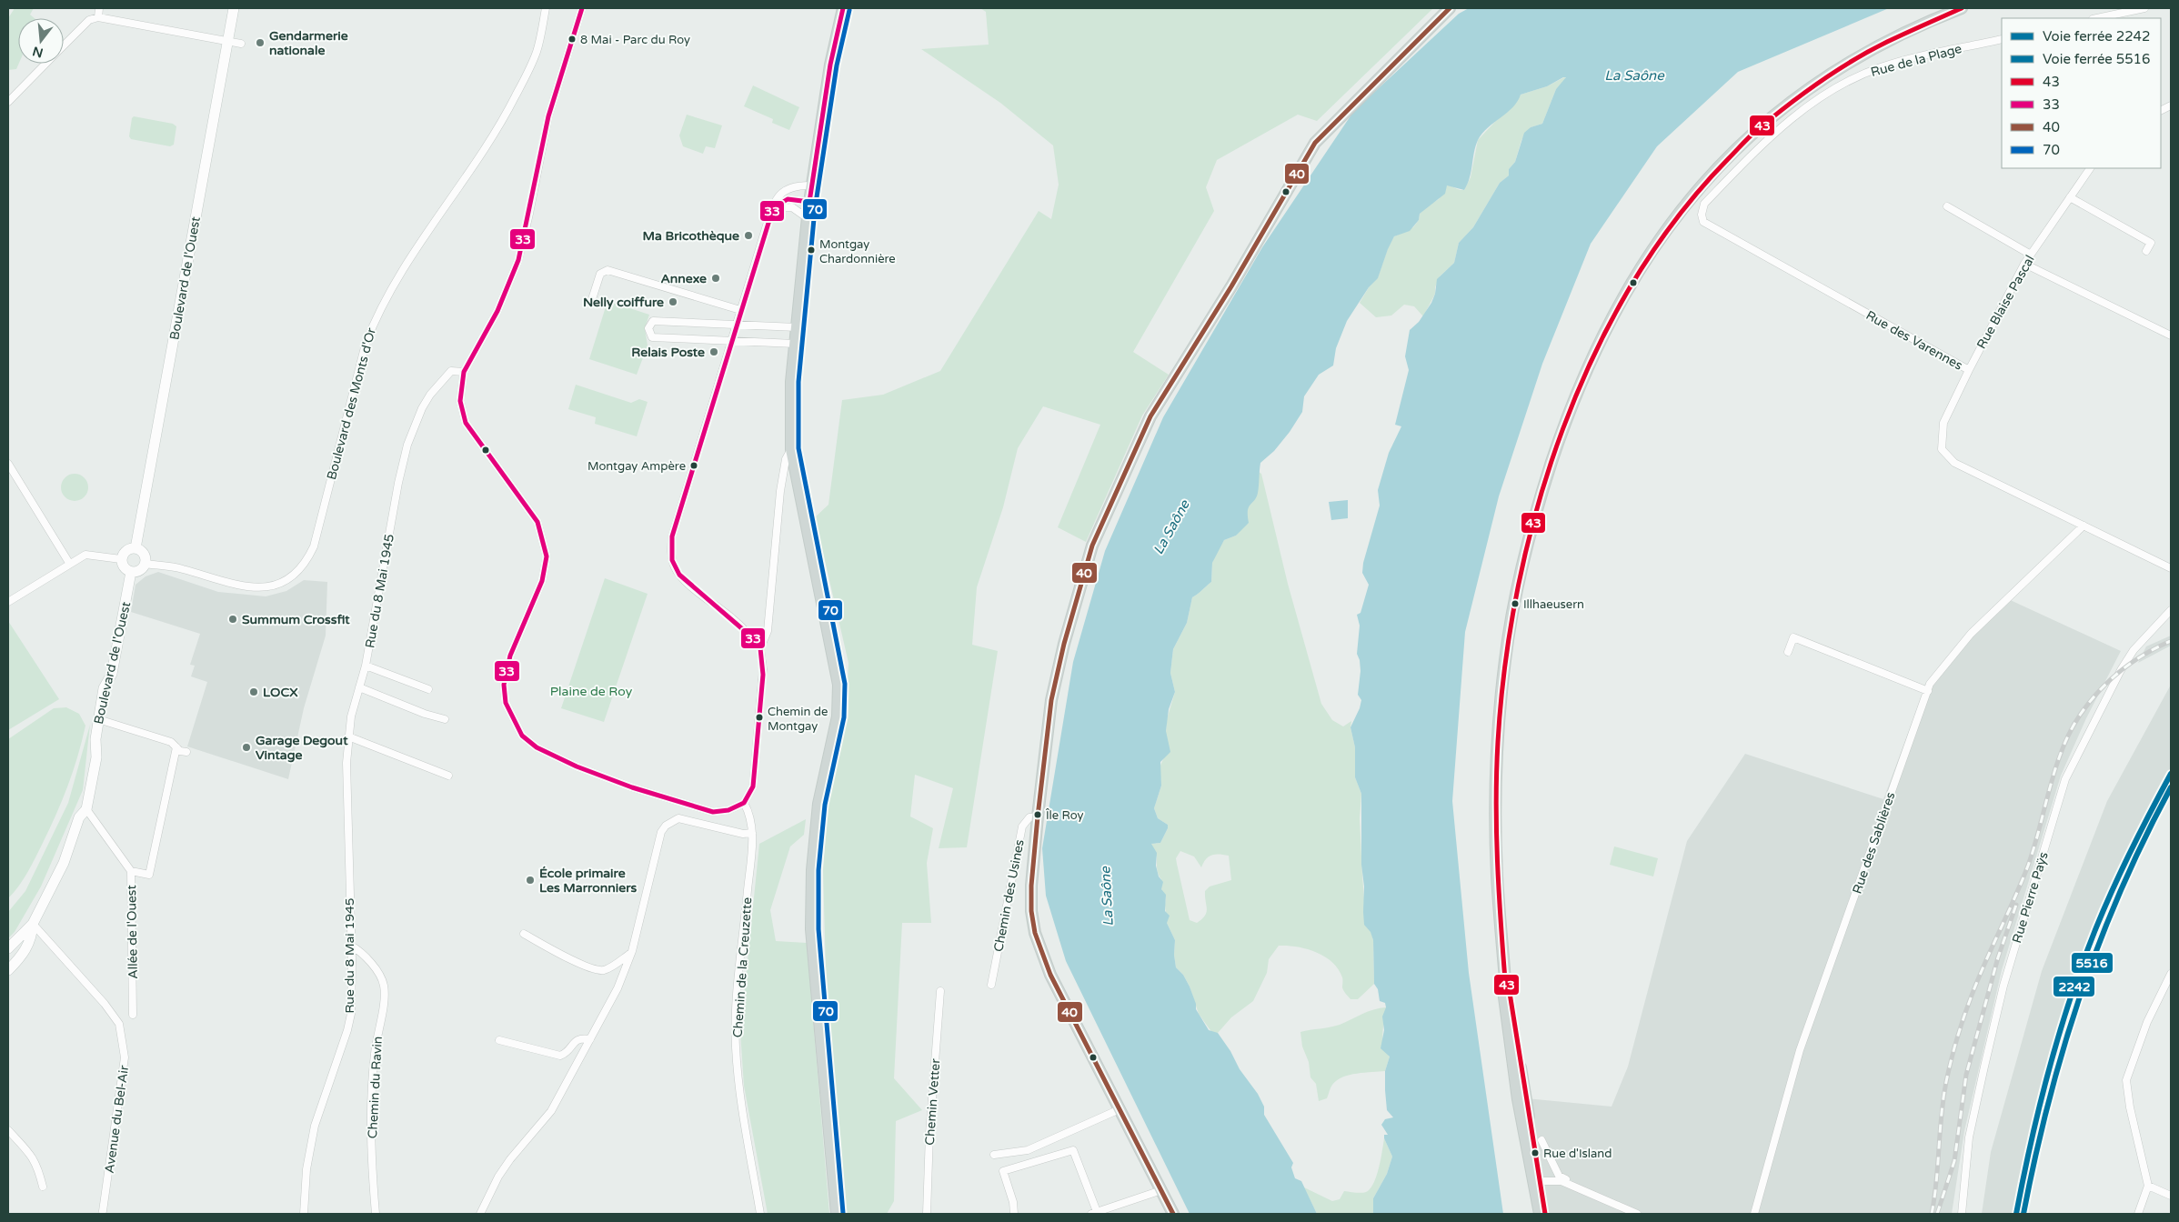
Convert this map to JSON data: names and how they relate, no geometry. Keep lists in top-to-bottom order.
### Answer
{
  "streets": {
    "street": [
      "Rue de la Plage",
      "Boulevard de l'Ouest",
      "Rue Blaise Pascal",
      "Rue des Varennes",
      "Boulevard des Monts d'Or",
      "Rue du 8 Mai 1945",
      "Rue des Sablières",
      "Chemin des Usines",
      "Rue Pierre Paÿs",
      "Allée de l'Ouest",
      "Chemin de la Creuzette",
      "Chemin du Ravin",
      "Chemin Vetter",
      "Avenue du Bel-Air"
    ]
  },
  "crossings": [
    ["Rue de la Plage", "Rue des Varennes"],
    ["Boulevard de l'Ouest", "Boulevard des Monts d'Or"],
    ["Boulevard de l'Ouest", "Allée de l'Ouest"],
    ["Boulevard de l'Ouest", "Avenue du Bel-Air"],
    ["Rue Blaise Pascal", "Rue des Varennes"],
    ["Rue des Varennes", "Rue des Sablières"],
    ["Rue du 8 Mai 1945", "Chemin du Ravin"]
  ],
  "water": ["La Saône"],
  "parks": ["Plaine de Roy"],
  "places": [
    "8 Mai - Parc du Roy",
    "Gendarmerie nationale",
    "Ma Bricothèque",
    "Montgay Chardonnière",
    "Annexe",
    "Nelly coiffure",
    "Relais Poste",
    "Montgay Ampère",
    "Illhaeusern",
    "Summum Crossfit",
    "LOCX",
    "Chemin de Montgay",
    "Garage Degout Vintage",
    "Île Roy",
    "École primaire Les Marronniers",
    "Rue d'Island"
  ],
  "lines": [
    "transit line 43",
    "transit line 33",
    "transit line 40",
    "transit line 70",
    "rail line 2242",
    "rail line 5516"
  ],
  "legend": [
    "Voie ferrée 2242",
    "Voie ferrée 5516",
    "43",
    "33",
    "40",
    "70"
  ],
  "north": "bottom"
}
